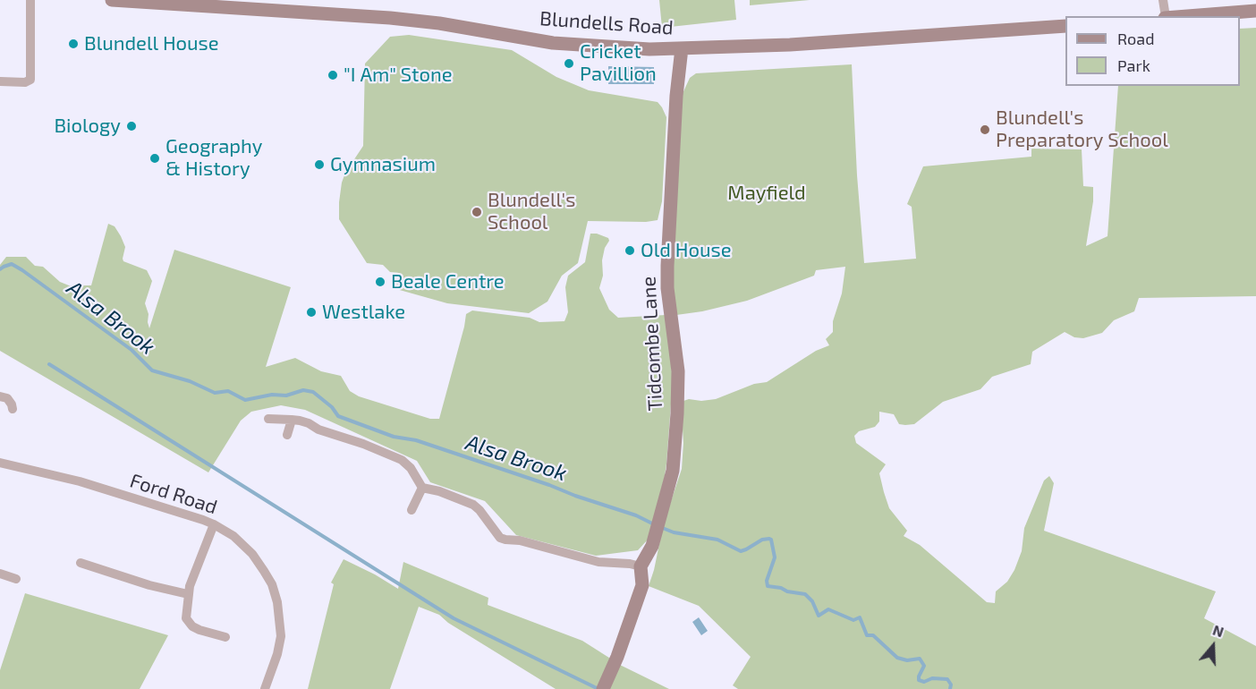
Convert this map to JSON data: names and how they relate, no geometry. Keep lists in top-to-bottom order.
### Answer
{
  "streets": {
    "street": ["Blundells Road", "Tidcombe Lane", "Ford Road"]
  },
  "crossings": [
    ["Blundells Road", "Tidcombe Lane"]
  ],
  "water": ["Alsa Brook"],
  "parks": ["Mayfield"],
  "places": [
    "Blundell House",
    "Cricket Pavillion",
    "\"I Am\" Stone",
    "Biology",
    "Blundell's Preparatory School",
    "Geography & History",
    "Gymnasium",
    "Blundell's School",
    "Old House",
    "Beale Centre",
    "Westlake"
  ],
  "legend": ["Road", "Park"],
  "north": "top"
}
